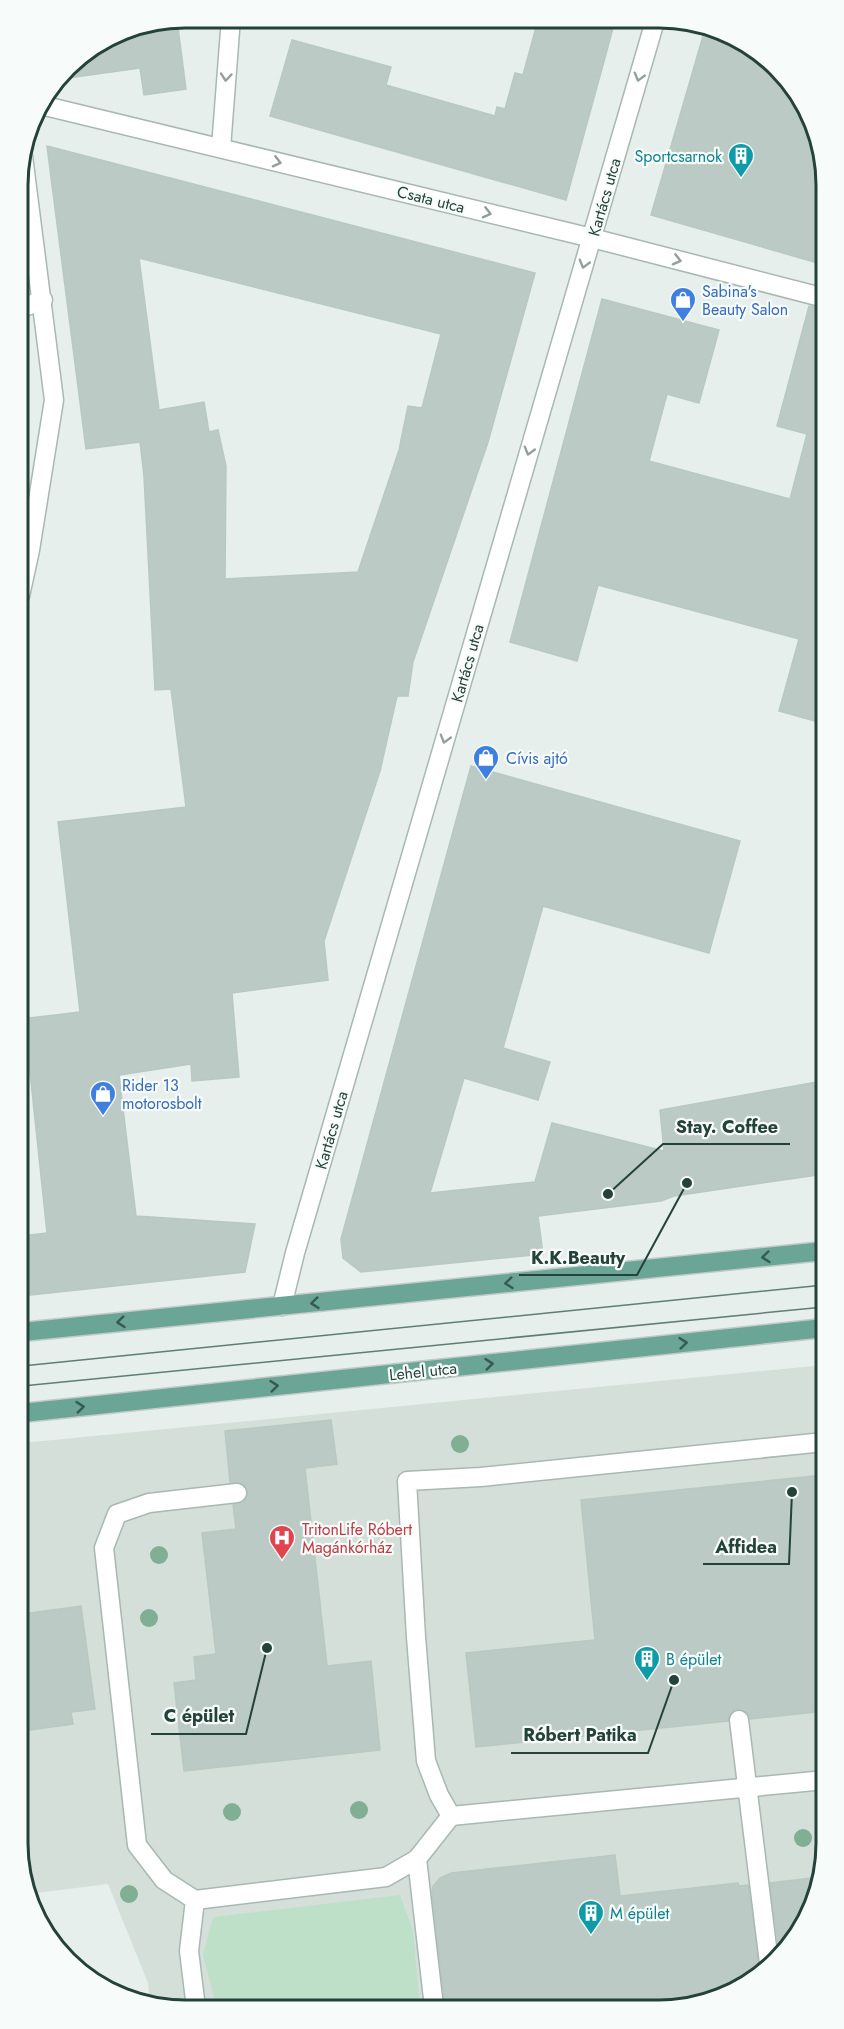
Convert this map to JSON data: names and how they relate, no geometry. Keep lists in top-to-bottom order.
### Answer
{
  "streets": {
    "main road": ["Lehel utca"],
    "street": ["Kartács utca", "Csata utca"]
  },
  "crossings": [
    ["Kartács utca", "Csata utca"]
  ],
  "one_way": ["Kartács utca", "Csata utca"],
  "places": {
    "building": ["Sportcsarnok", "B épület", "M épület"],
    "shop": ["Sabina's Beauty Salon", "Cívis ajtó", "Rider 13 motorosbolt"],
    "other": [
      "K.K.Beauty",
      "Stay. Coffee",
      "Affidea",
      "C épület",
      "Róbert Patika"
    ],
    "hospital": ["TritonLife Róbert Magánkórház"]
  }
}
